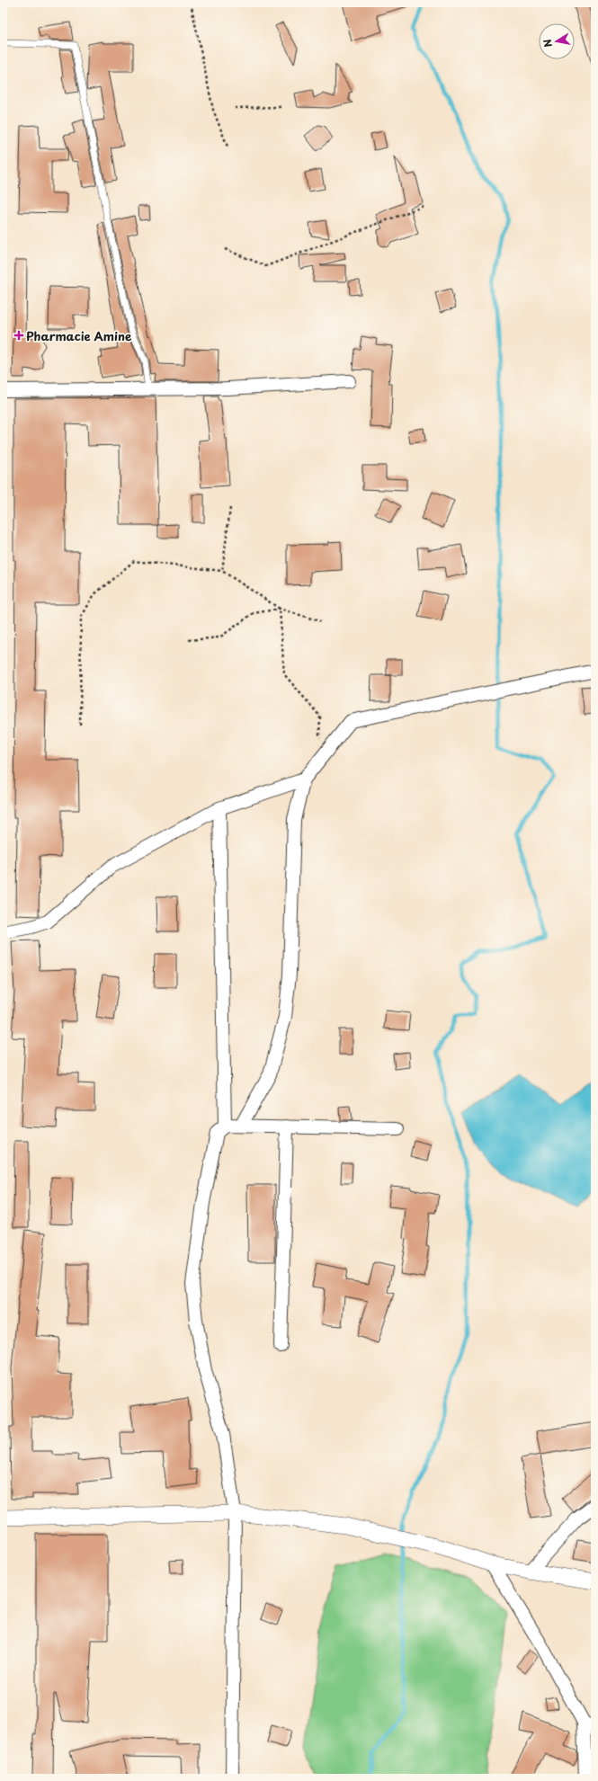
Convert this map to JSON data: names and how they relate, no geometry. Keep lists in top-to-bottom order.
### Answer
{
  "places": {
    "health": ["Pharmacie Amine"]
  },
  "north": "left"
}
